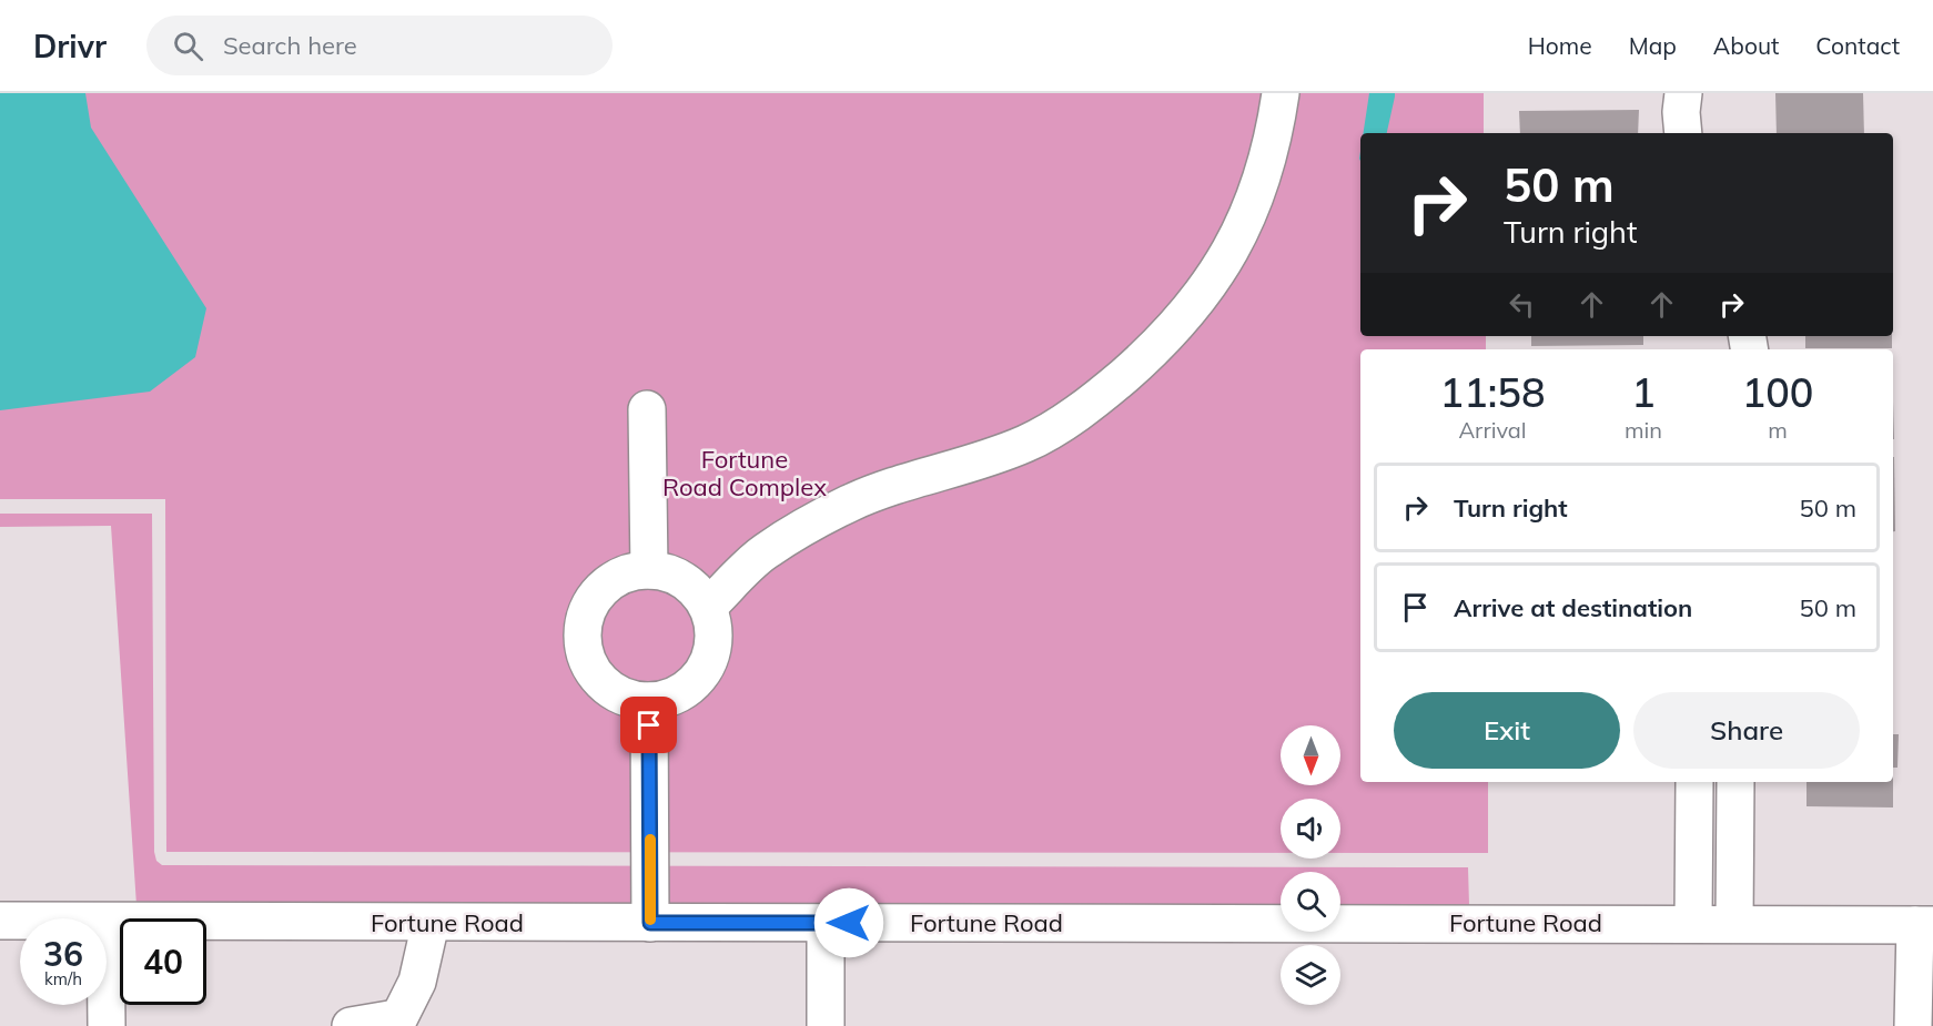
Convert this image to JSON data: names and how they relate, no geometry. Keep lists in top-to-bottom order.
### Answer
{
  "streets": {
    "street": ["Fortune Road"]
  },
  "parks": ["Fortune Road Complex"],
  "north": "bottom",
  "page": {
    "header": "Drivr",
    "search": "Search here",
    "nav": [
      "Home",
      "Map",
      "About",
      "Contact"
    ],
    "turn": ["50 m", "Turn right"],
    "eta": [
      "11:58",
      "Arrival",
      "1",
      "min",
      "100",
      "m"
    ],
    "list": [
      {
        "name": "Turn right",
        "value": "50 m"
      },
      {
        "name": "Arrive at destination",
        "value": "50 m"
      }
    ],
    "buttons": ["Exit", "Share"],
    "speed": "36 km/h",
    "limit": "40"
  }
}
